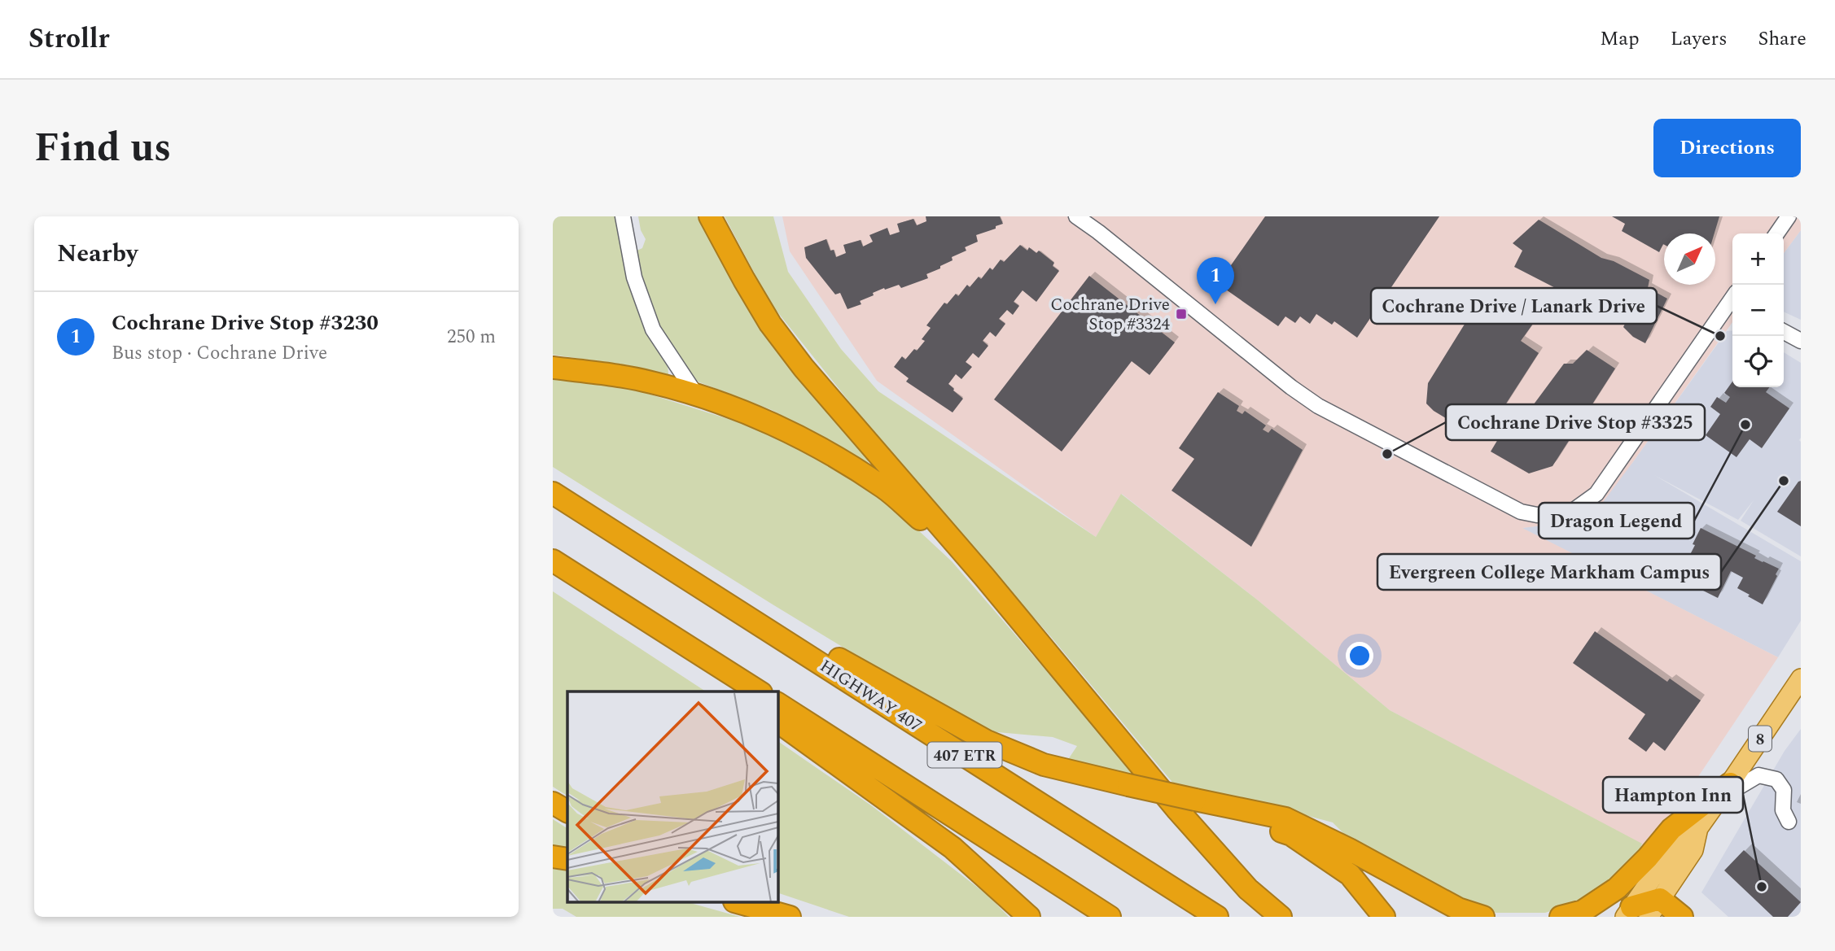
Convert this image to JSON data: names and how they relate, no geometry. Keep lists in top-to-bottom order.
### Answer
{
  "streets": {
    "highway": ["HIGHWAY 407", "407 ETR"],
    "main road": ["8"]
  },
  "places": {
    "transit": ["Cochrane Drive Stop #3324"],
    "other": [
      "Cochrane Drive / Lanark Drive",
      "Dragon Legend",
      "Cochrane Drive Stop #3325",
      "Evergreen College Markham Campus",
      "Hampton Inn"
    ]
  },
  "north": "top right",
  "page": {
    "header": "Strollr",
    "nav": ["Map", "Layers", "Share"],
    "title": "Find us",
    "buttons": "Directions",
    "heading": "Nearby",
    "map_buttons": ["+", "−"],
    "pins": "1",
    "list": [
      {
        "mark": "1",
        "name": "Cochrane Drive Stop #3230",
        "note": "Bus stop · Cochrane Drive",
        "value": "250 m"
      }
    ]
  }
}
